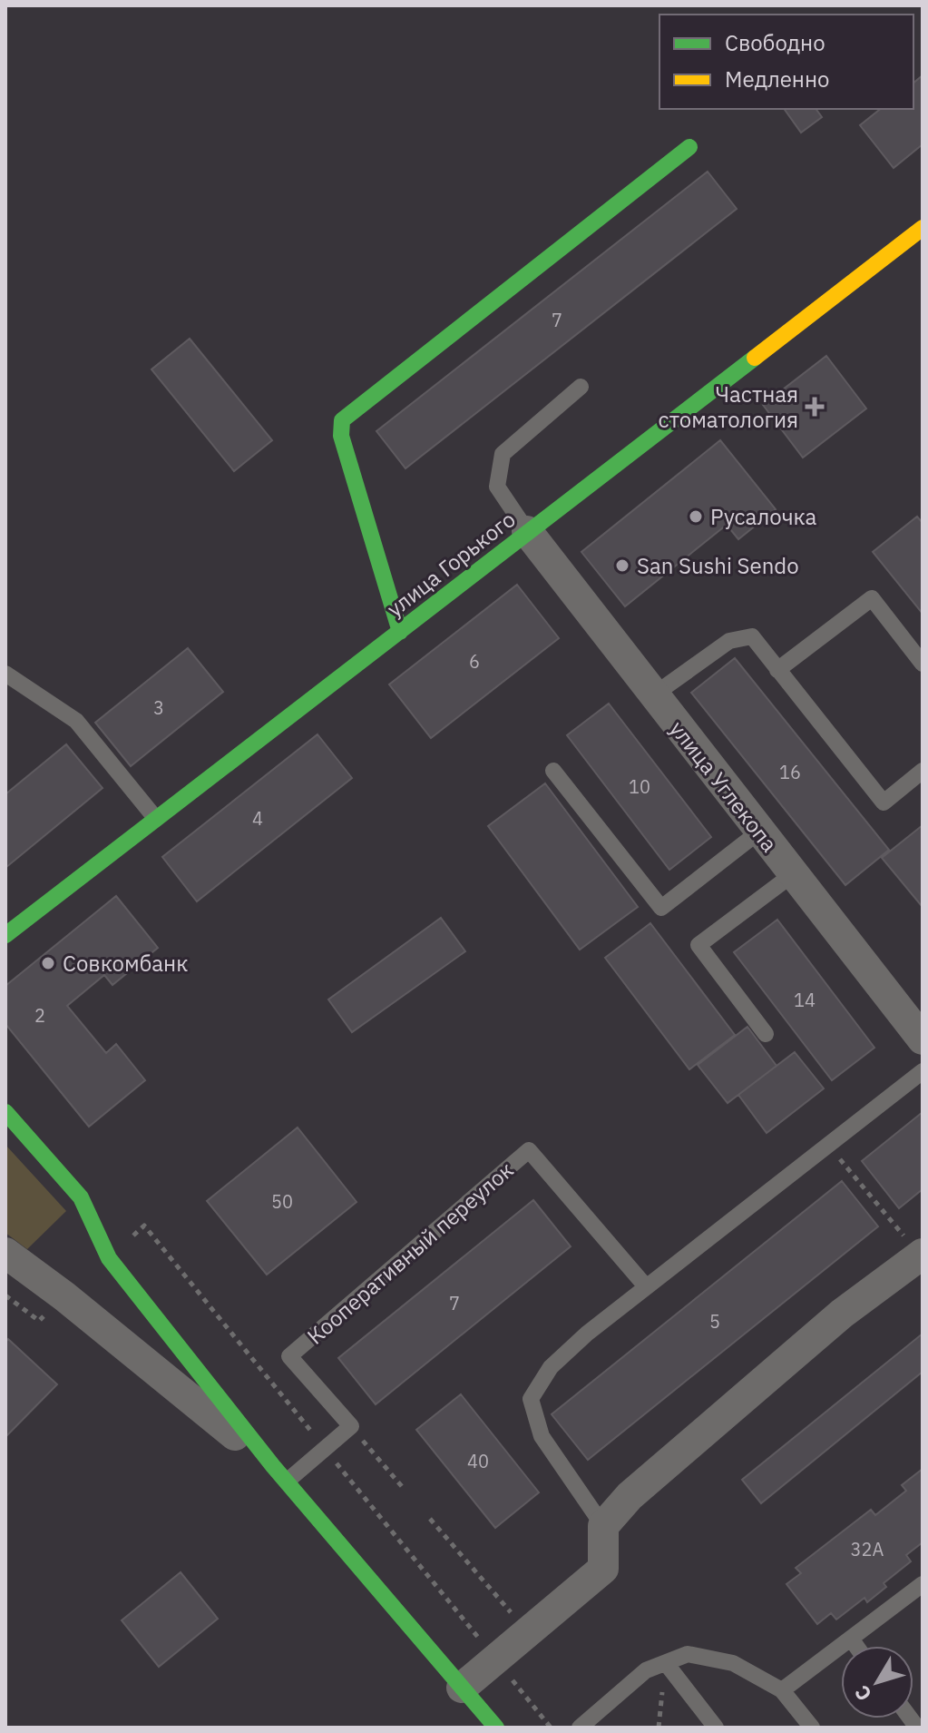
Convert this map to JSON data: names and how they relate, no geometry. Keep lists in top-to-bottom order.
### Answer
{
  "streets": {
    "street": ["улица Горького", "улица Углекопа"],
    "lane": ["Кооперативный переулок"]
  },
  "crossings": [
    ["улица Горького", "улица Углекопа"]
  ],
  "places": {
    "health": ["Частная стоматология"],
    "other": ["Русалочка", "San Sushi Sendo", "Совкомбанк"]
  },
  "house_numbers": [
    "7",
    "6",
    "3",
    "16",
    "10",
    "4",
    "14",
    "2",
    "50",
    "7",
    "5",
    "40",
    "32А"
  ],
  "legend": ["Свободно", "Медленно"],
  "north": "bottom left"
}
